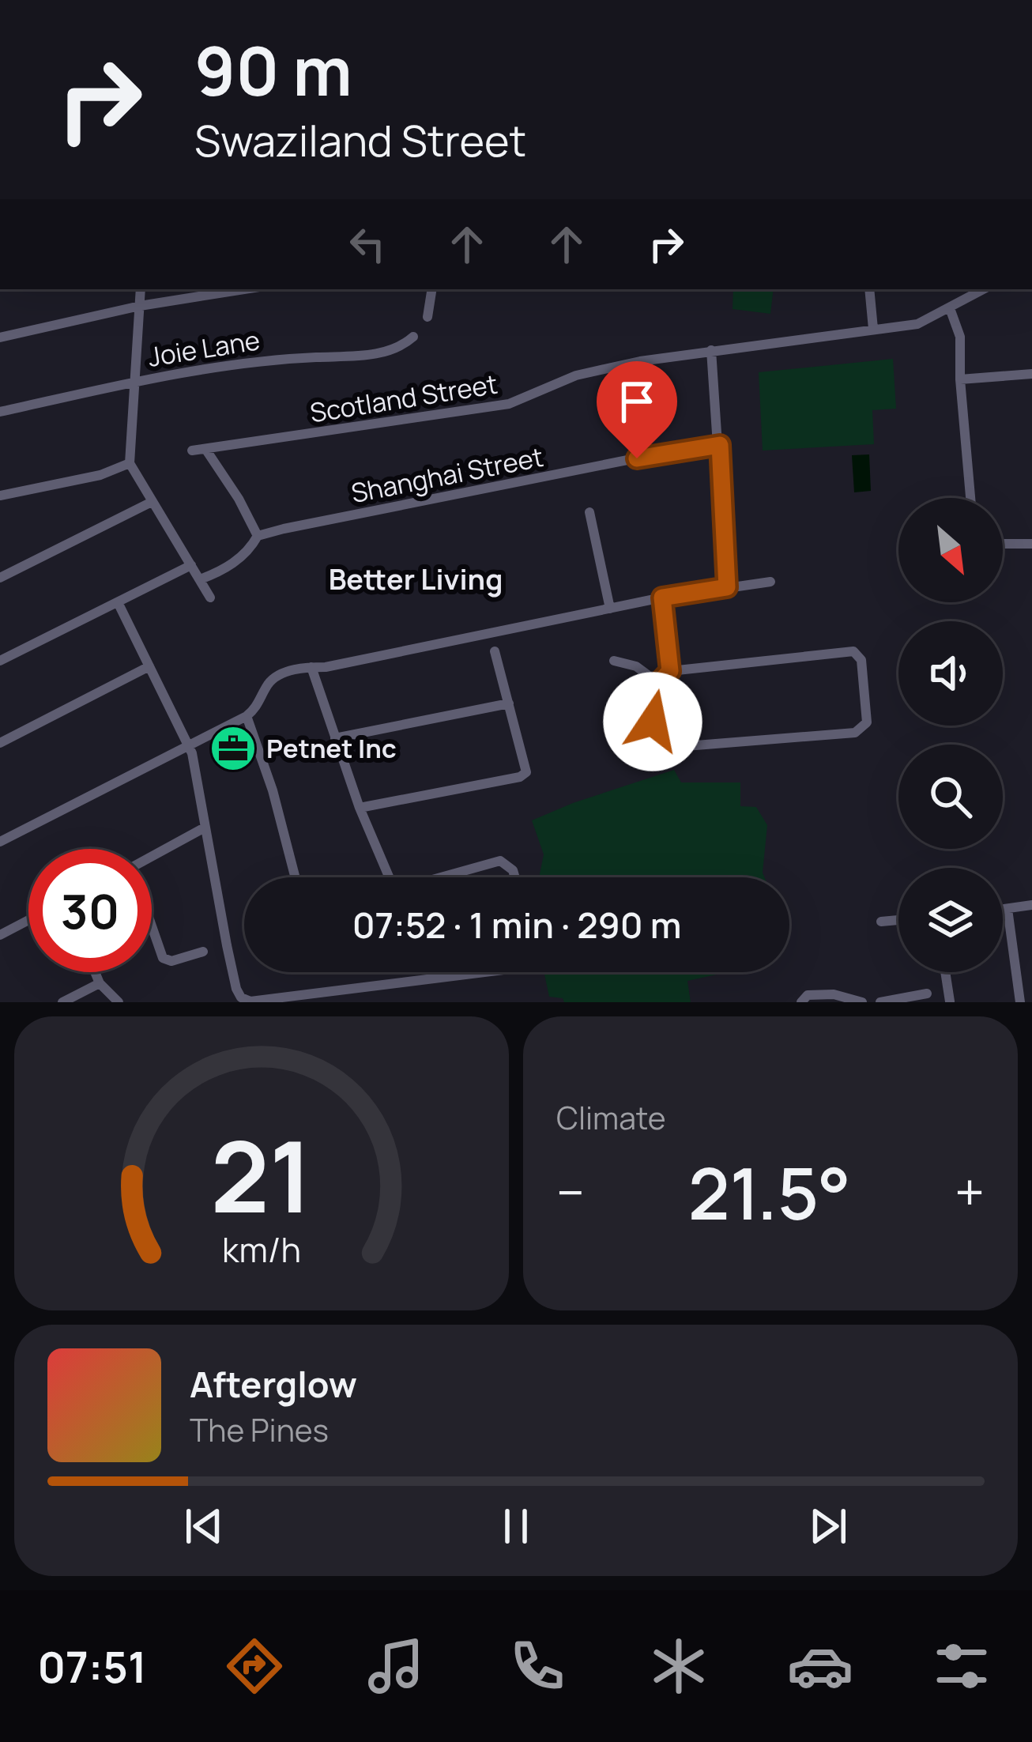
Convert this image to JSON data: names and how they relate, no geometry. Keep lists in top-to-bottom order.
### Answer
{
  "streets": {
    "street": ["Joie Lane", "Scotland Street", "Shanghai Street"]
  },
  "districts": ["Better Living"],
  "places": {
    "office": ["Petnet Inc"]
  },
  "north": "bottom right",
  "page": {
    "turn": ["90 m", "Swaziland Street"],
    "limit": "30",
    "trip": "07:52 · 1 min · 290 m",
    "tile": "Climate",
    "heat": ["−", "21.5°", "+"],
    "song": ["Afterglow", "The Pines"],
    "tabs": "07:51",
    "gauge": ["21", "km/h"]
  }
}
